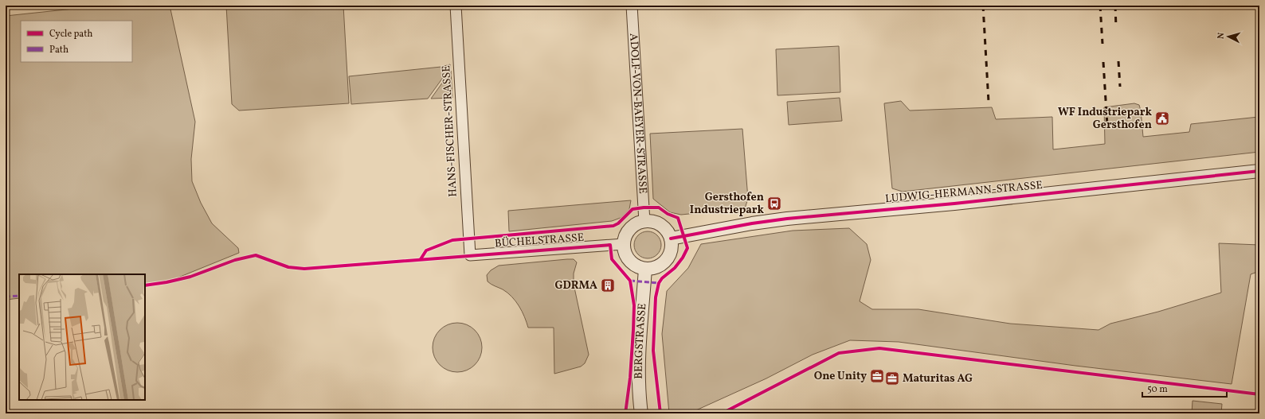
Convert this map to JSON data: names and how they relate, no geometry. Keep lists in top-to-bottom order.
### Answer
{
  "streets": {
    "street": [
      "ADOLF-VON-BAEYER-STRASSE",
      "HANS-FISCHER-STRASSE",
      "LUDWIG-HERMANN-STRASSE",
      "BÜCHELSTRASSE",
      "BERGSTRASSE"
    ]
  },
  "crossings": [
    ["ADOLF-VON-BAEYER-STRASSE", "LUDWIG-HERMANN-STRASSE"],
    ["ADOLF-VON-BAEYER-STRASSE", "BÜCHELSTRASSE"],
    ["ADOLF-VON-BAEYER-STRASSE", "BERGSTRASSE"],
    ["HANS-FISCHER-STRASSE", "BÜCHELSTRASSE"],
    ["LUDWIG-HERMANN-STRASSE", "BÜCHELSTRASSE"],
    ["LUDWIG-HERMANN-STRASSE", "BERGSTRASSE"],
    ["BÜCHELSTRASSE", "BERGSTRASSE"]
  ],
  "places": {
    "public building": ["WF Industriepark Gersthofen"],
    "bus stop": ["Gersthofen Industriepark"],
    "building": ["GDRMA"],
    "office": ["One Unity", "Maturitas AG"]
  },
  "legend": ["Cycle path", "Path"],
  "scale_bar": "50 m",
  "north": "left"
}
